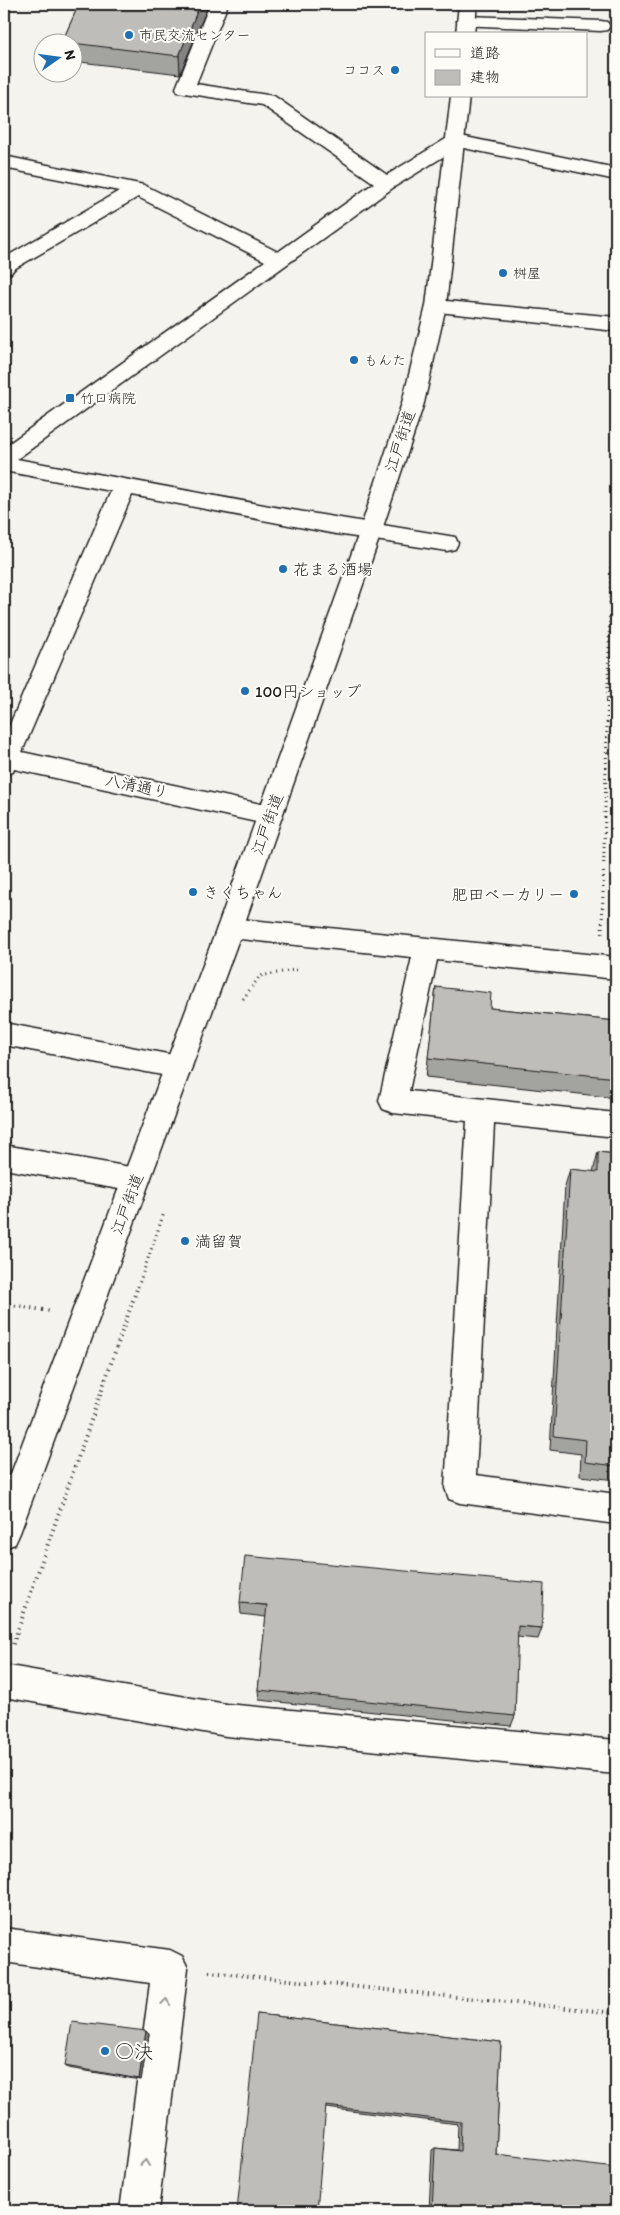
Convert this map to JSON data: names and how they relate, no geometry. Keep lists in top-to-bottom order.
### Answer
{
  "streets": {
    "street": ["江戸街道", "八清通り"]
  },
  "crossings": [
    ["江戸街道", "八清通り"]
  ],
  "places": {
    "other": [
      "市民交流センター",
      "ココス",
      "桝屋",
      "もんた",
      "花まる酒場",
      "100円ショップ",
      "きくちゃん",
      "肥田ベーカリー",
      "満留賀",
      "○決"
    ],
    "transit": ["竹口病院"]
  },
  "legend": ["道路", "建物"],
  "north": "right"
}
